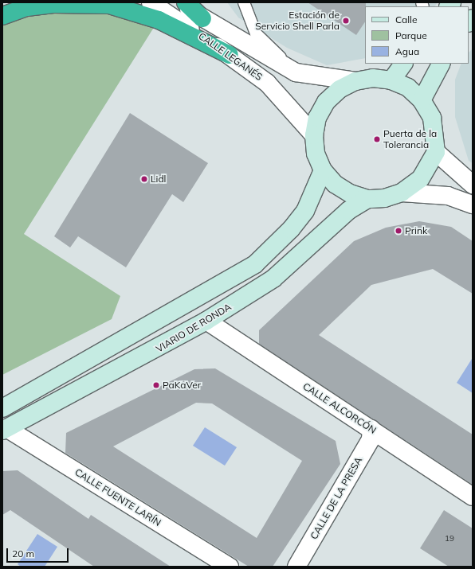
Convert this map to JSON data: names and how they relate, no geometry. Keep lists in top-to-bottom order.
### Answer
{
  "streets": {
    "main road": ["CALLE LEGANÉS", "VIARIO DE RONDA"],
    "street": ["CALLE ALCORCÓN", "CALLE FUENTE LARÍN", "CALLE DE LA PRESA"]
  },
  "crossings": [
    ["CALLE LEGANÉS", "VIARIO DE RONDA"],
    ["VIARIO DE RONDA", "CALLE ALCORCÓN"],
    ["VIARIO DE RONDA", "CALLE FUENTE LARÍN"],
    ["CALLE ALCORCÓN", "CALLE DE LA PRESA"]
  ],
  "places": [
    "Estación de Servicio Shell Parla",
    "Puerta de la Tolerancia",
    "Lidl",
    "Prink",
    "PaKaVer"
  ],
  "house_numbers": ["19"],
  "legend": ["Calle", "Parque", "Agua"],
  "scale_bar": "20 m"
}
